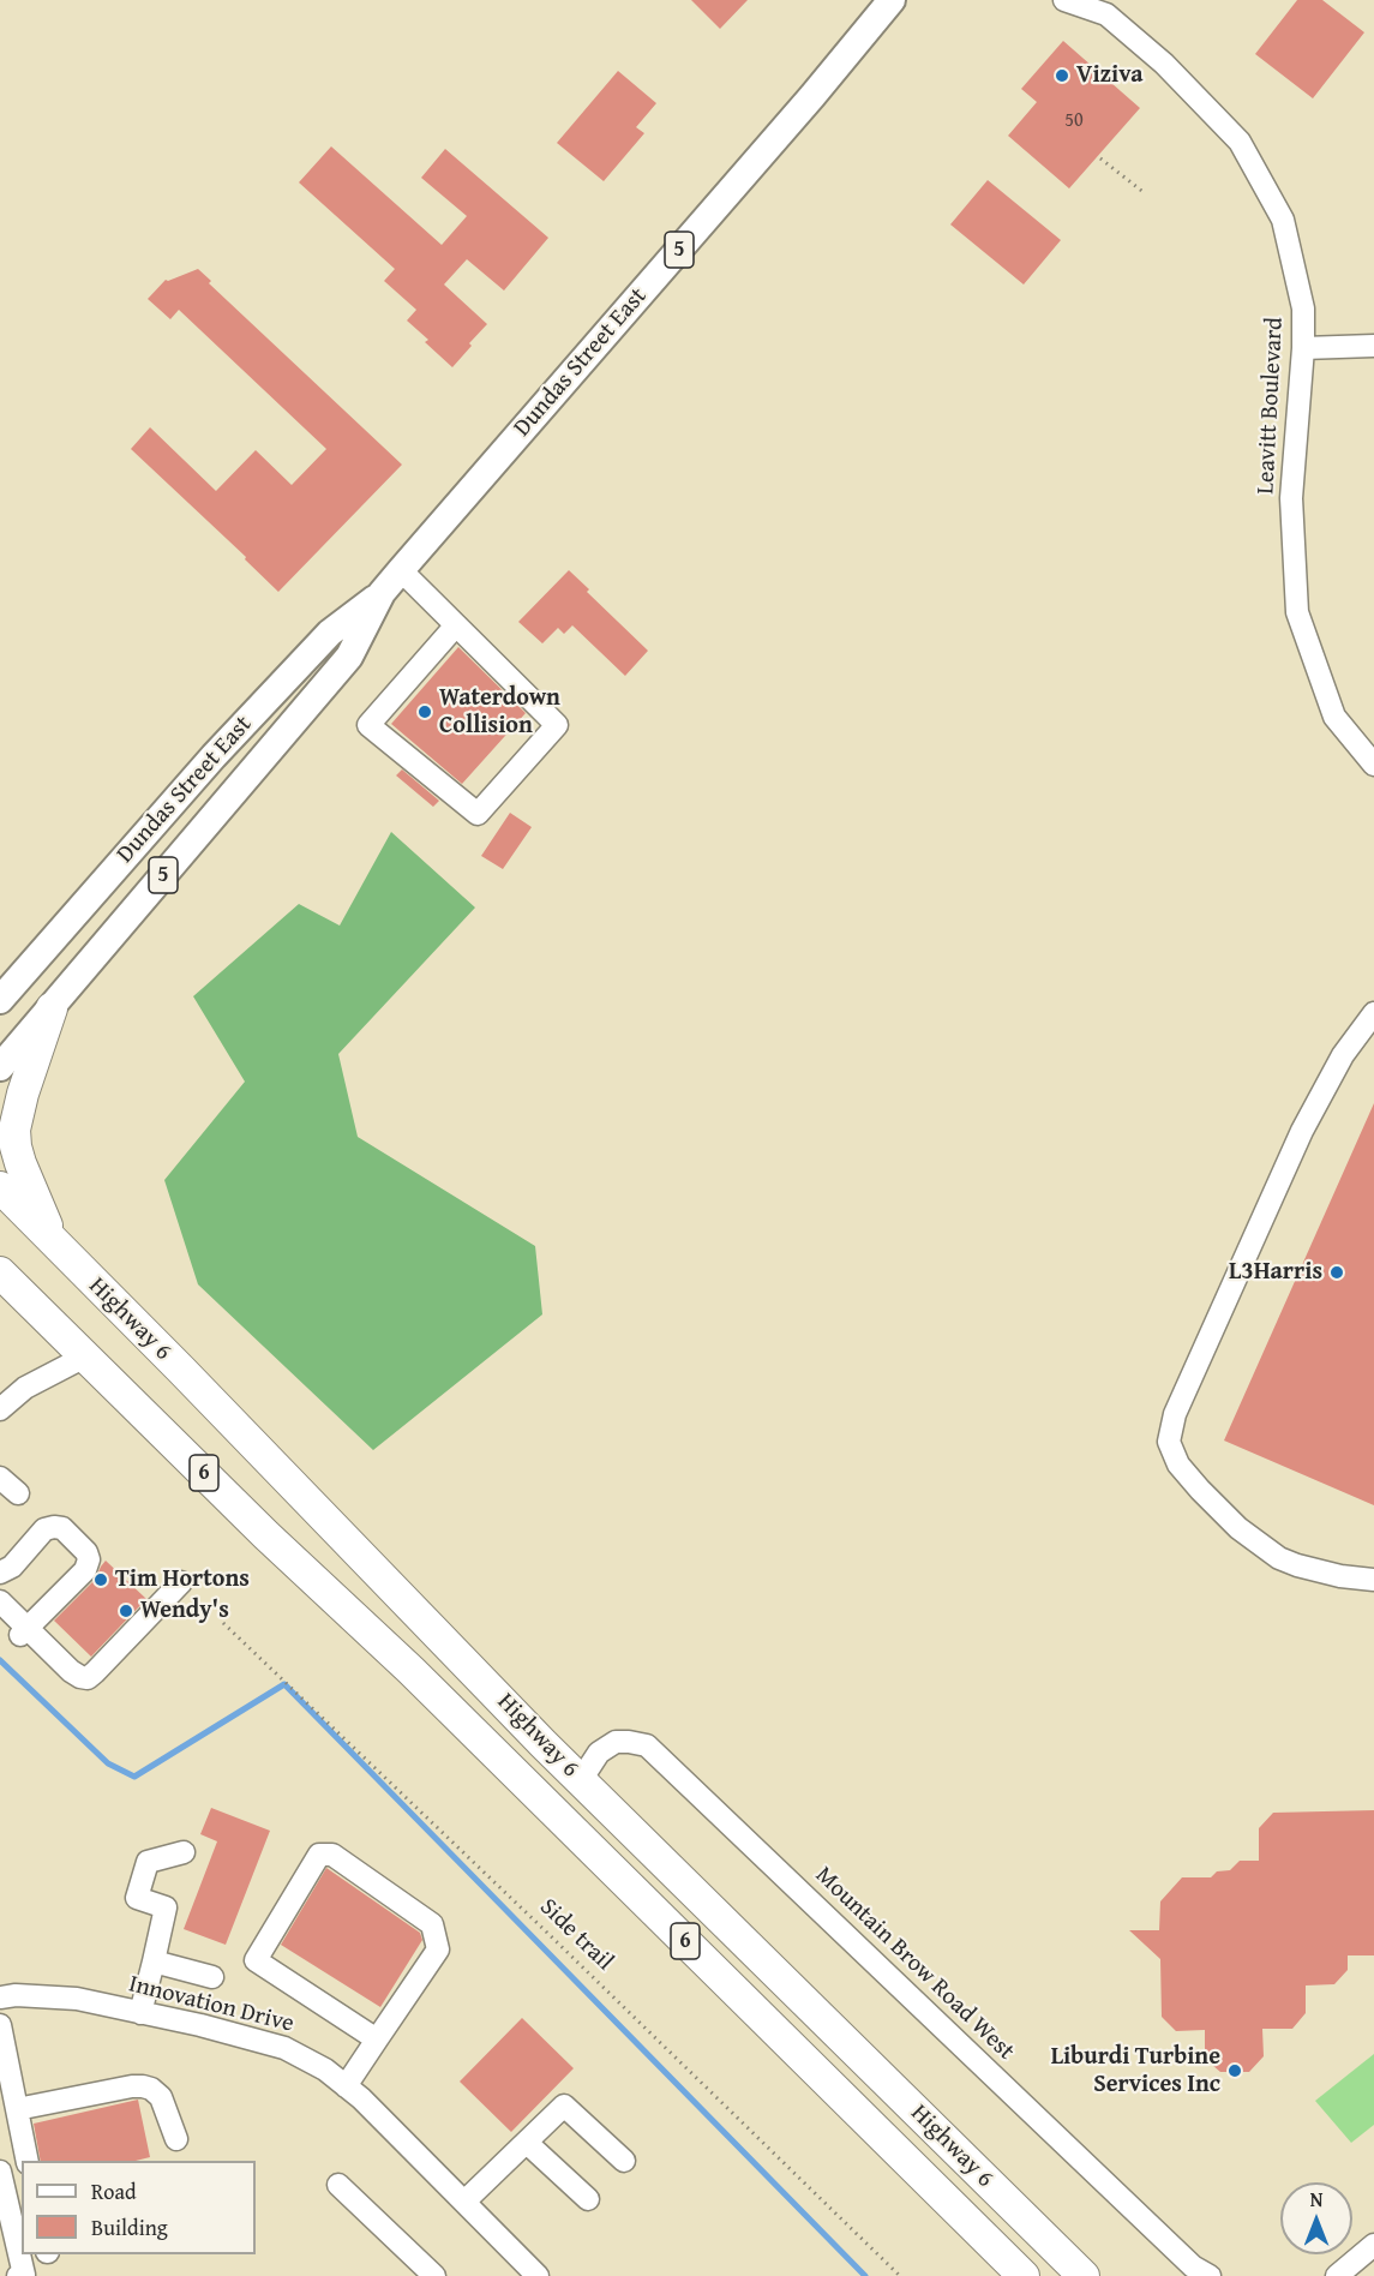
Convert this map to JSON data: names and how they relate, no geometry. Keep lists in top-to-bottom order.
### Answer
{
  "streets": {
    "highway": ["Highway 6", "6"],
    "main road": ["5", "Dundas Street East"],
    "street": ["Leavitt Boulevard", "Mountain Brow Road West", "Innovation Drive"],
    "path": ["Side trail"]
  },
  "crossings": [
    ["Highway 6", "Mountain Brow Road West"]
  ],
  "places": [
    "Viziva",
    "Waterdown Collision",
    "L3Harris",
    "Tim Hortons",
    "Wendy's",
    "Liburdi Turbine Services Inc"
  ],
  "house_numbers": ["50"],
  "legend": ["Road", "Building"],
  "north": "top"
}
